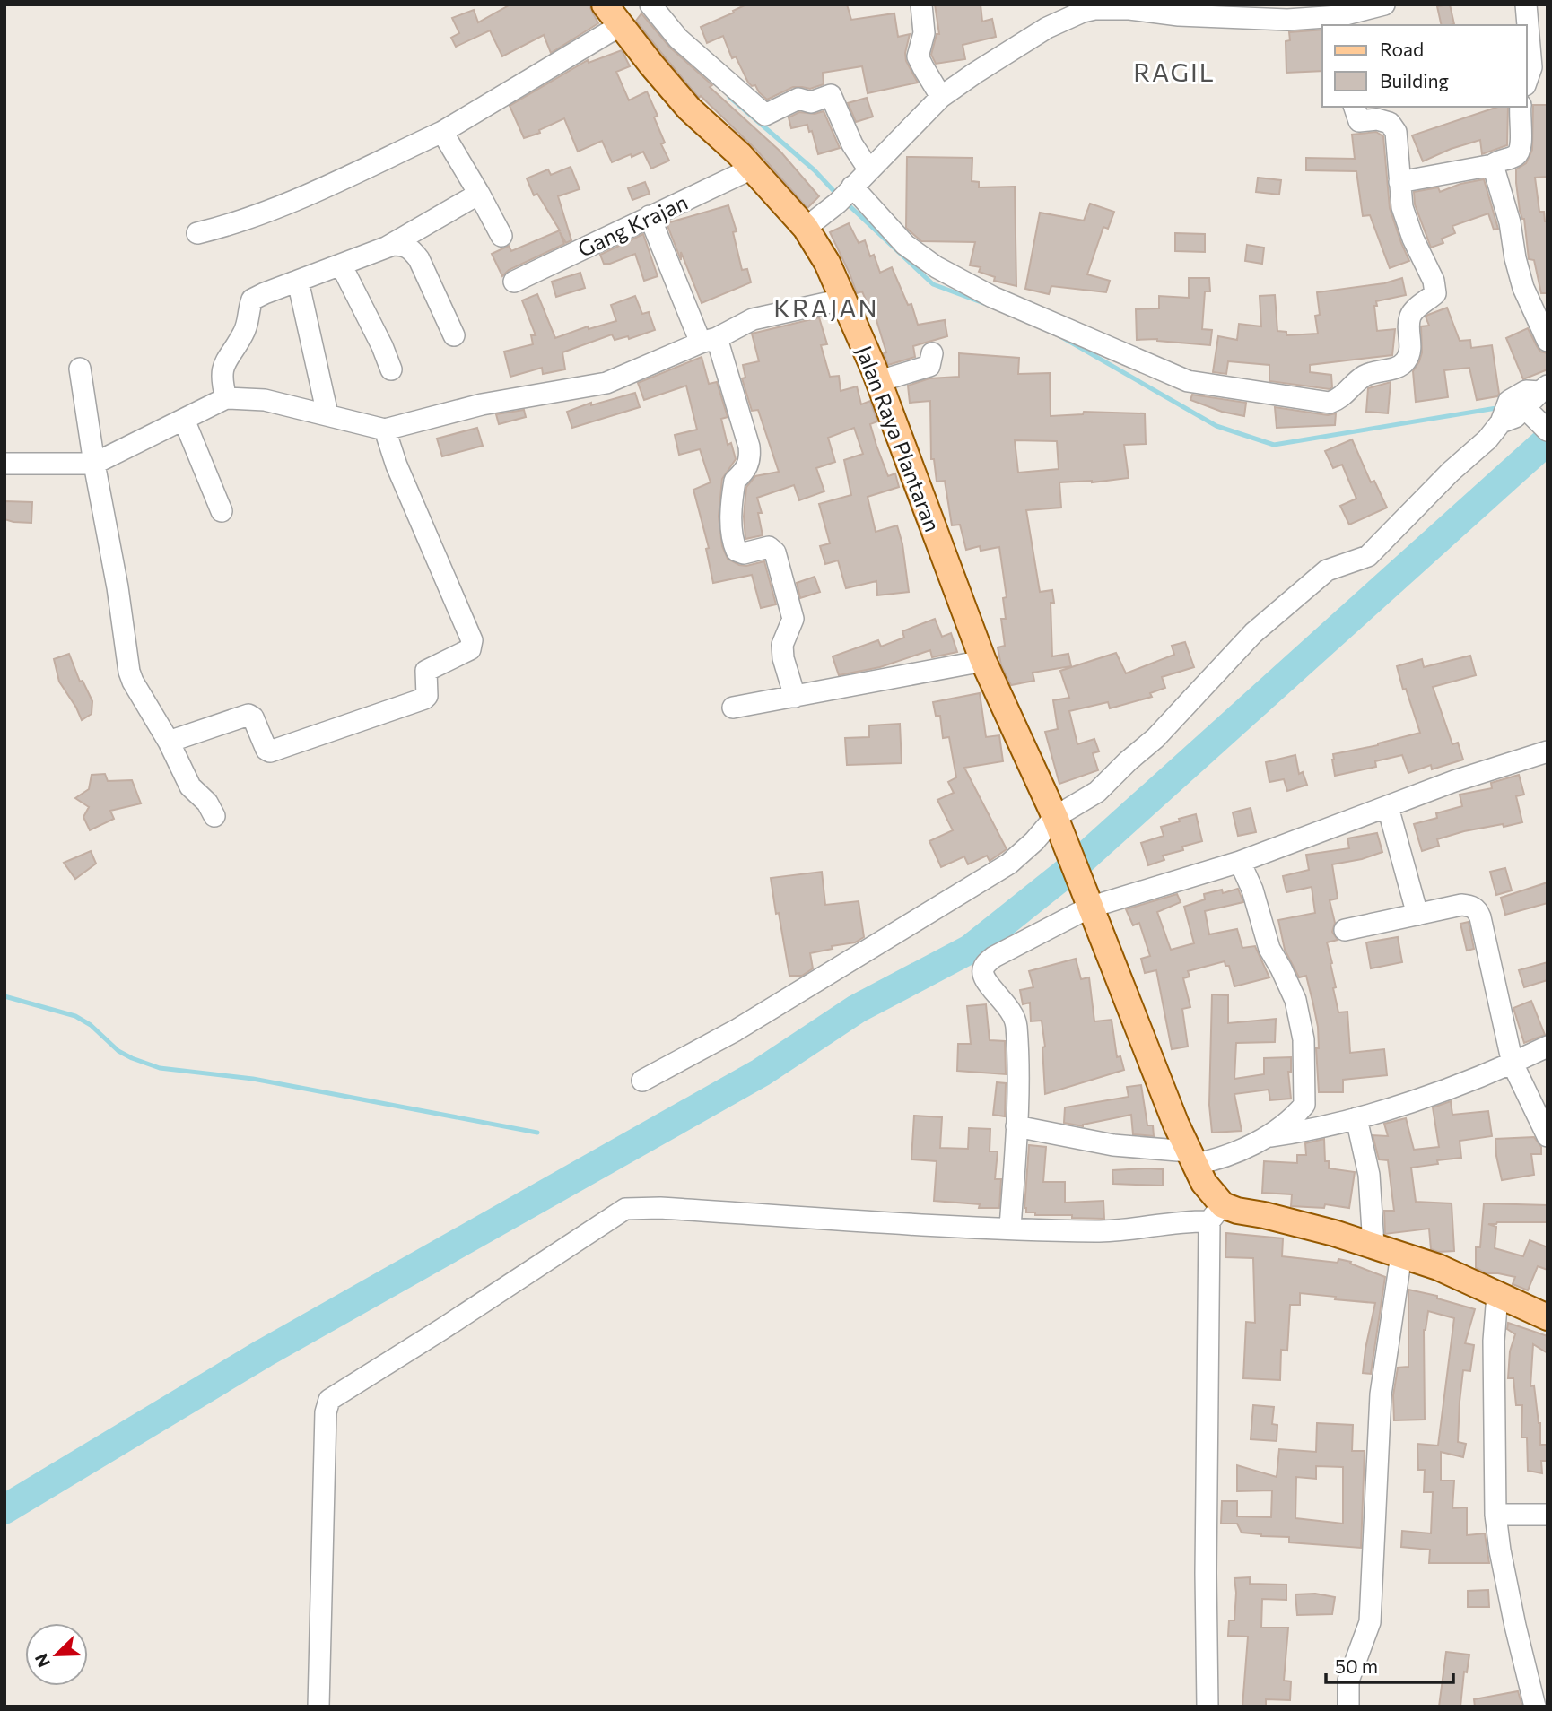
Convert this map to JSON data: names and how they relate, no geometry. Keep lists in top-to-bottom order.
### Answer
{
  "streets": {
    "main road": ["Jalan Raya Plantaran"],
    "street": ["Gang Krajan"]
  },
  "crossings": [
    ["Gang Krajan", "Jalan Raya Plantaran"]
  ],
  "districts": ["RAGIL", "KRAJAN"],
  "legend": ["Road", "Building"],
  "scale_bar": "50 m",
  "north": "bottom left"
}
